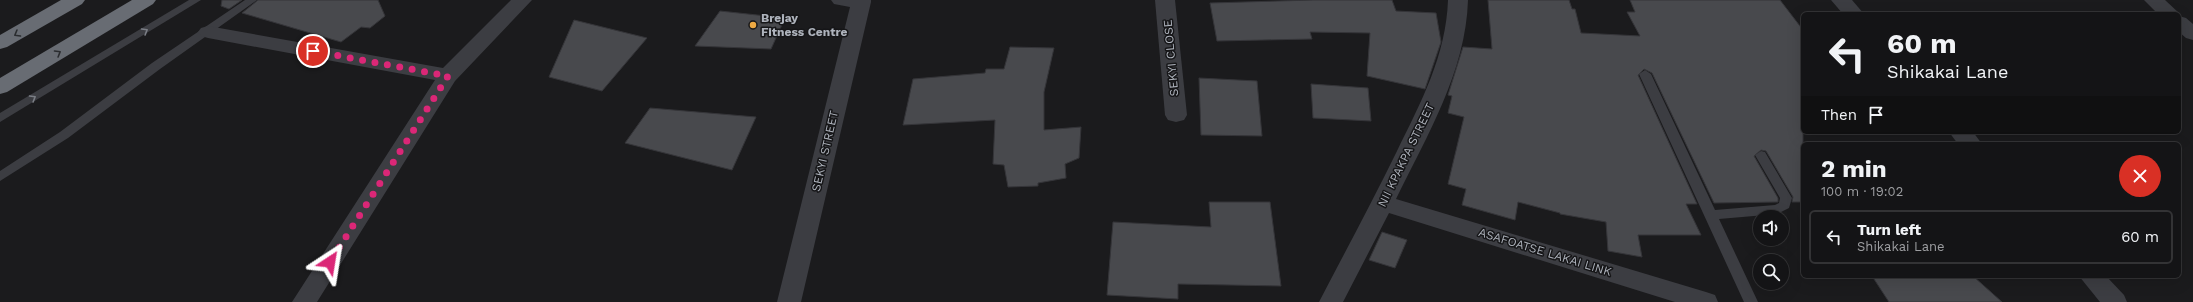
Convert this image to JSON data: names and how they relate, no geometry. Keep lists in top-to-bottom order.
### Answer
{
  "streets": {
    "street": [
      "SEKYI CLOSE",
      "SEKYI STREET",
      "NII KPAKPA STREET",
      "ASAFOATSE LAKAI LINK"
    ]
  },
  "crossings": [
    ["NII KPAKPA STREET", "ASAFOATSE LAKAI LINK"]
  ],
  "places": ["Brejay Fitness Centre"],
  "page": {
    "turn": ["60 m", "Shikakai Lane"],
    "then": "Then",
    "heading": ["2 min", "100 m · 19:02"],
    "list": [
      {
        "name": "Turn left",
        "note": "Shikakai Lane",
        "value": "60 m"
      }
    ]
  }
}
